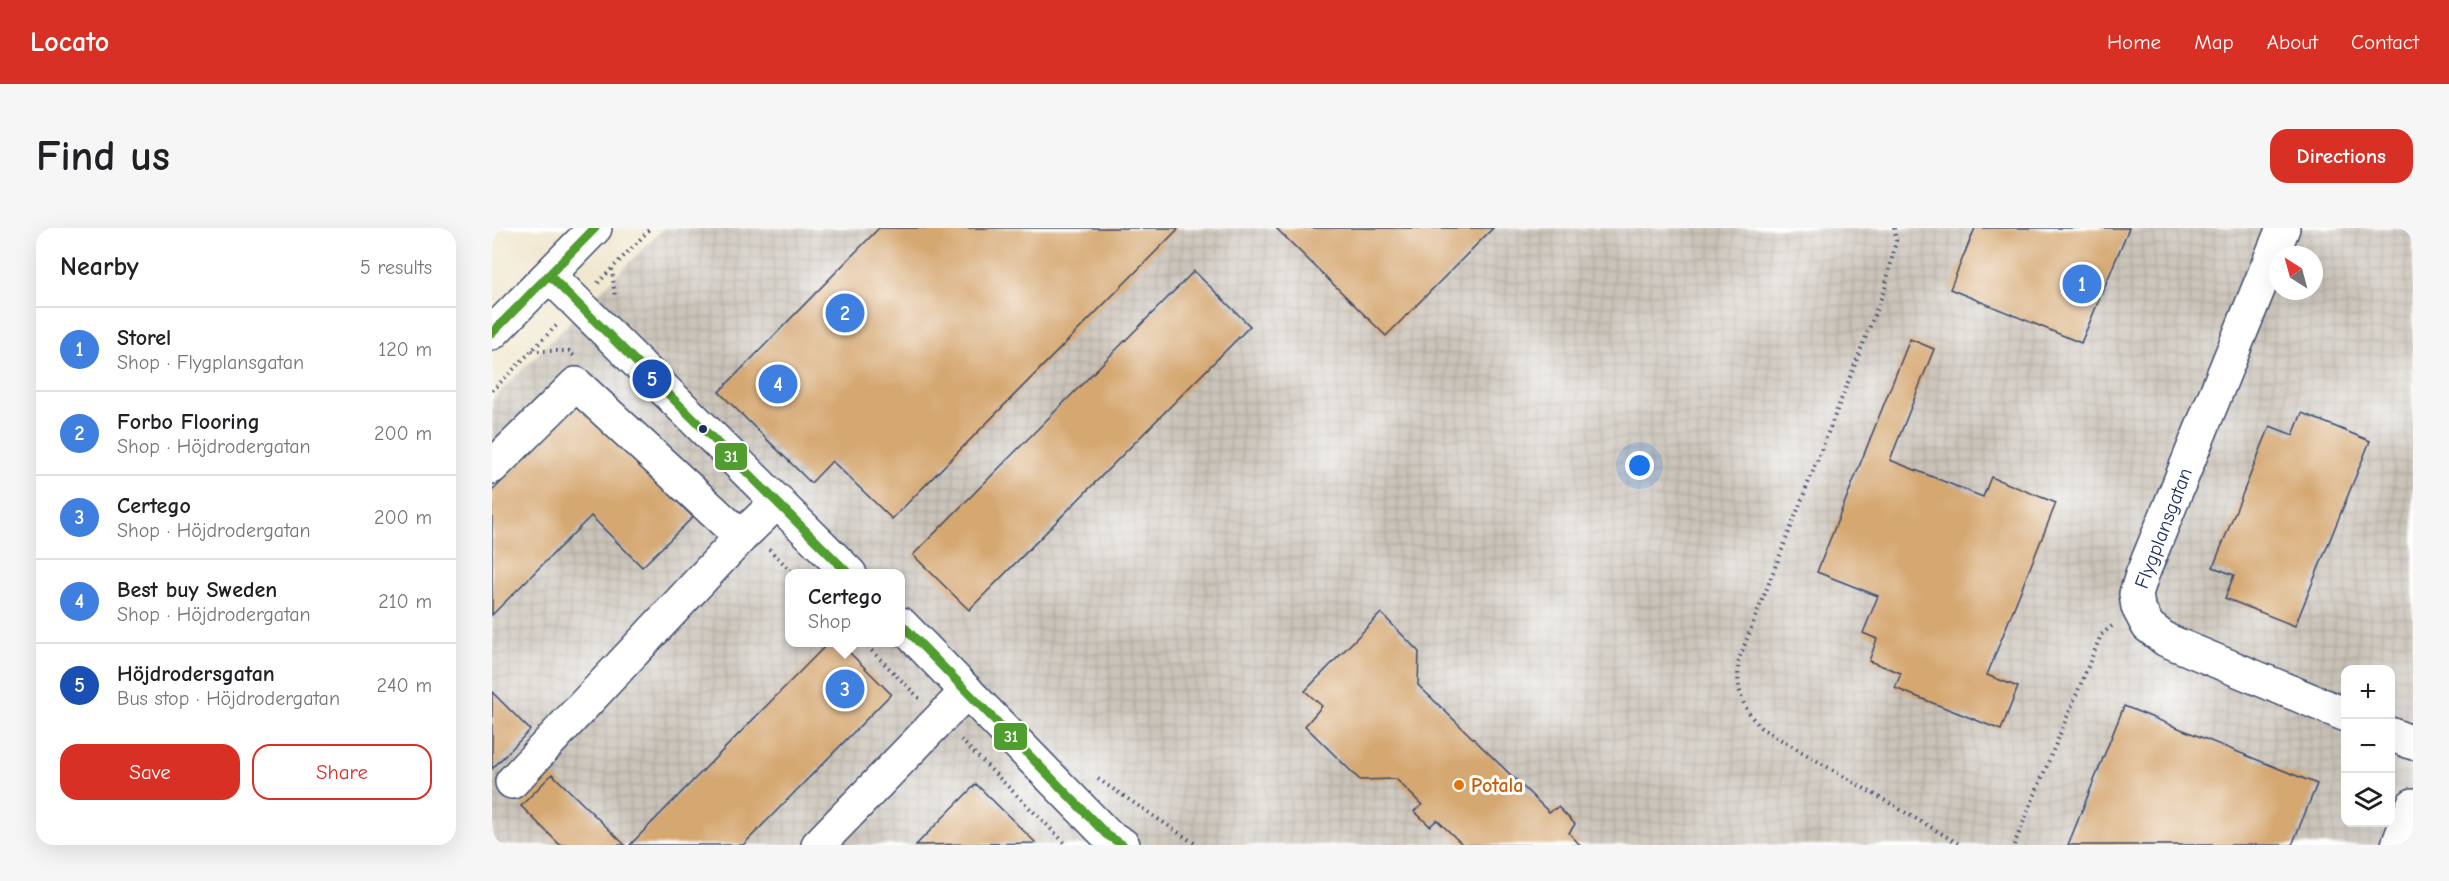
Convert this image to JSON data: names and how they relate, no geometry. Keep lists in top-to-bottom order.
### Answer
{
  "streets": {
    "street": ["Flygplansgatan"]
  },
  "places": ["Potala"],
  "lines": ["transit line 31"],
  "north": "top left",
  "page": {
    "header": "Locato",
    "nav": [
      "Home",
      "Map",
      "About",
      "Contact"
    ],
    "buttons": [
      "Directions",
      ["Save", "Share"]
    ],
    "title": "Find us",
    "heading": ["Nearby", "5 results"],
    "pins": [
      "1",
      "2",
      "5",
      "4",
      "3"
    ],
    "list": [
      {
        "mark": "1",
        "name": "Storel",
        "note": "Shop · Flygplansgatan",
        "value": "120 m"
      },
      {
        "mark": "2",
        "name": "Forbo Flooring",
        "note": "Shop · Höjdrodergatan",
        "value": "200 m"
      },
      {
        "mark": "3",
        "name": "Certego",
        "note": "Shop · Höjdrodergatan",
        "value": "200 m"
      },
      {
        "mark": "4",
        "name": "Best buy Sweden",
        "note": "Shop · Höjdrodergatan",
        "value": "210 m"
      },
      {
        "mark": "5",
        "name": "Höjdrodersgatan",
        "note": "Bus stop · Höjdrodergatan",
        "value": "240 m"
      }
    ],
    "popup": ["Certego", "Shop"],
    "map_buttons": ["+", "−"]
  }
}
